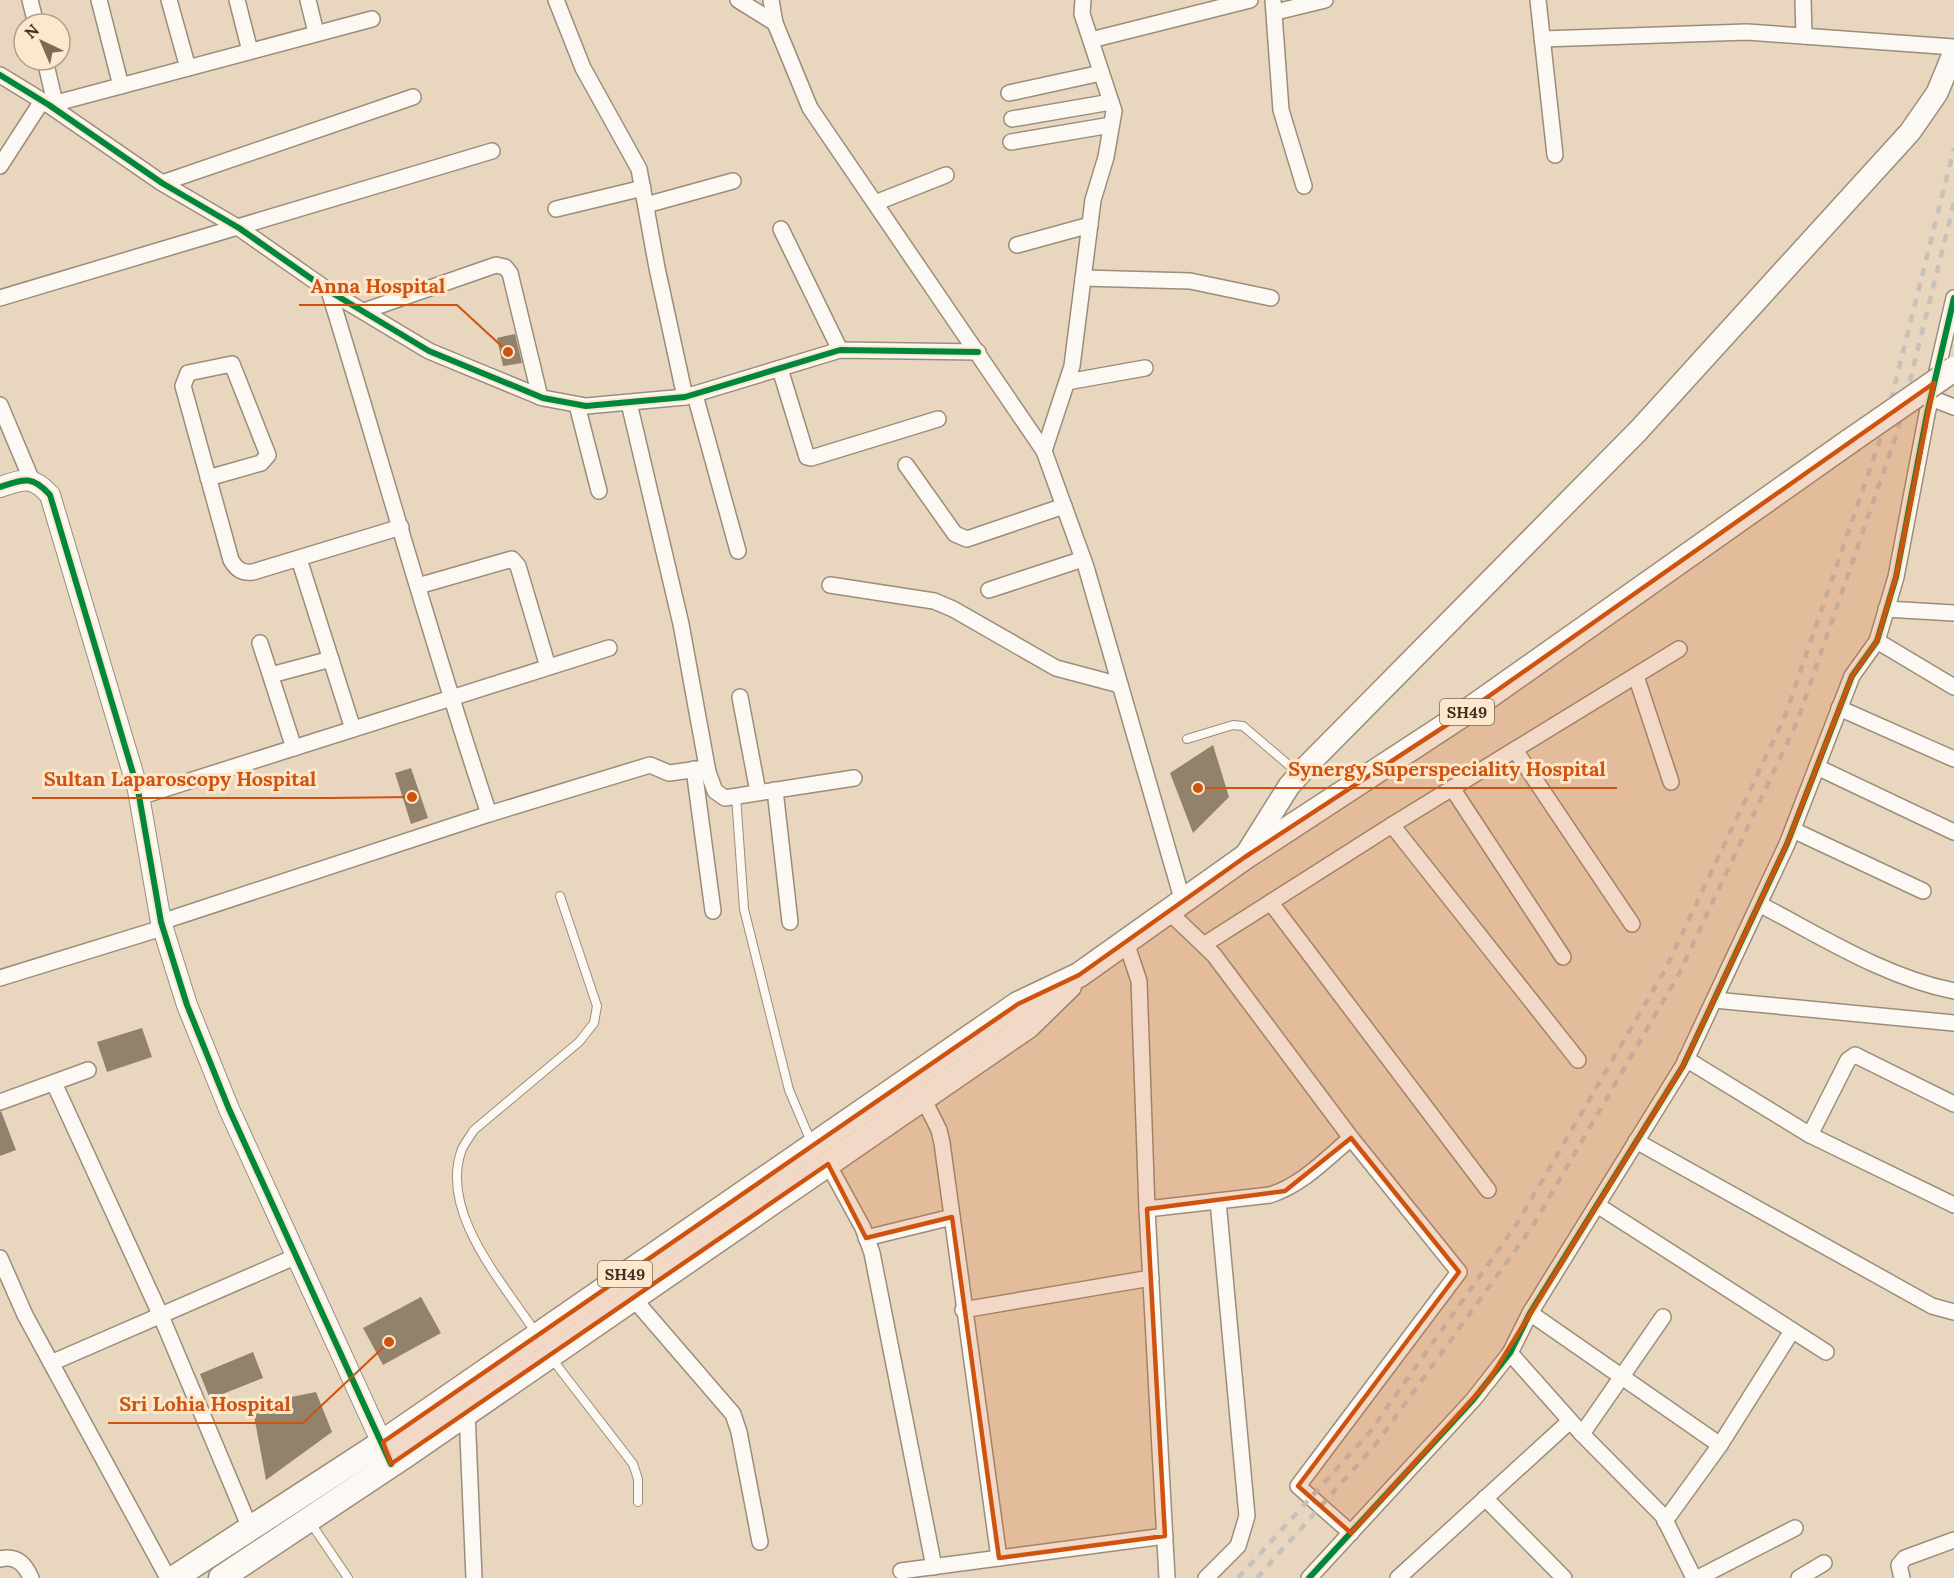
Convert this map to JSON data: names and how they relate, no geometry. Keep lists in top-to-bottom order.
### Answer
{
  "streets": {
    "main road": ["SH49"]
  },
  "places": [
    "Anna Hospital",
    "Synergy Superspeciality Hospital",
    "Sultan Laparoscopy Hospital",
    "Sri Lohia Hospital"
  ],
  "north": "top left"
}
